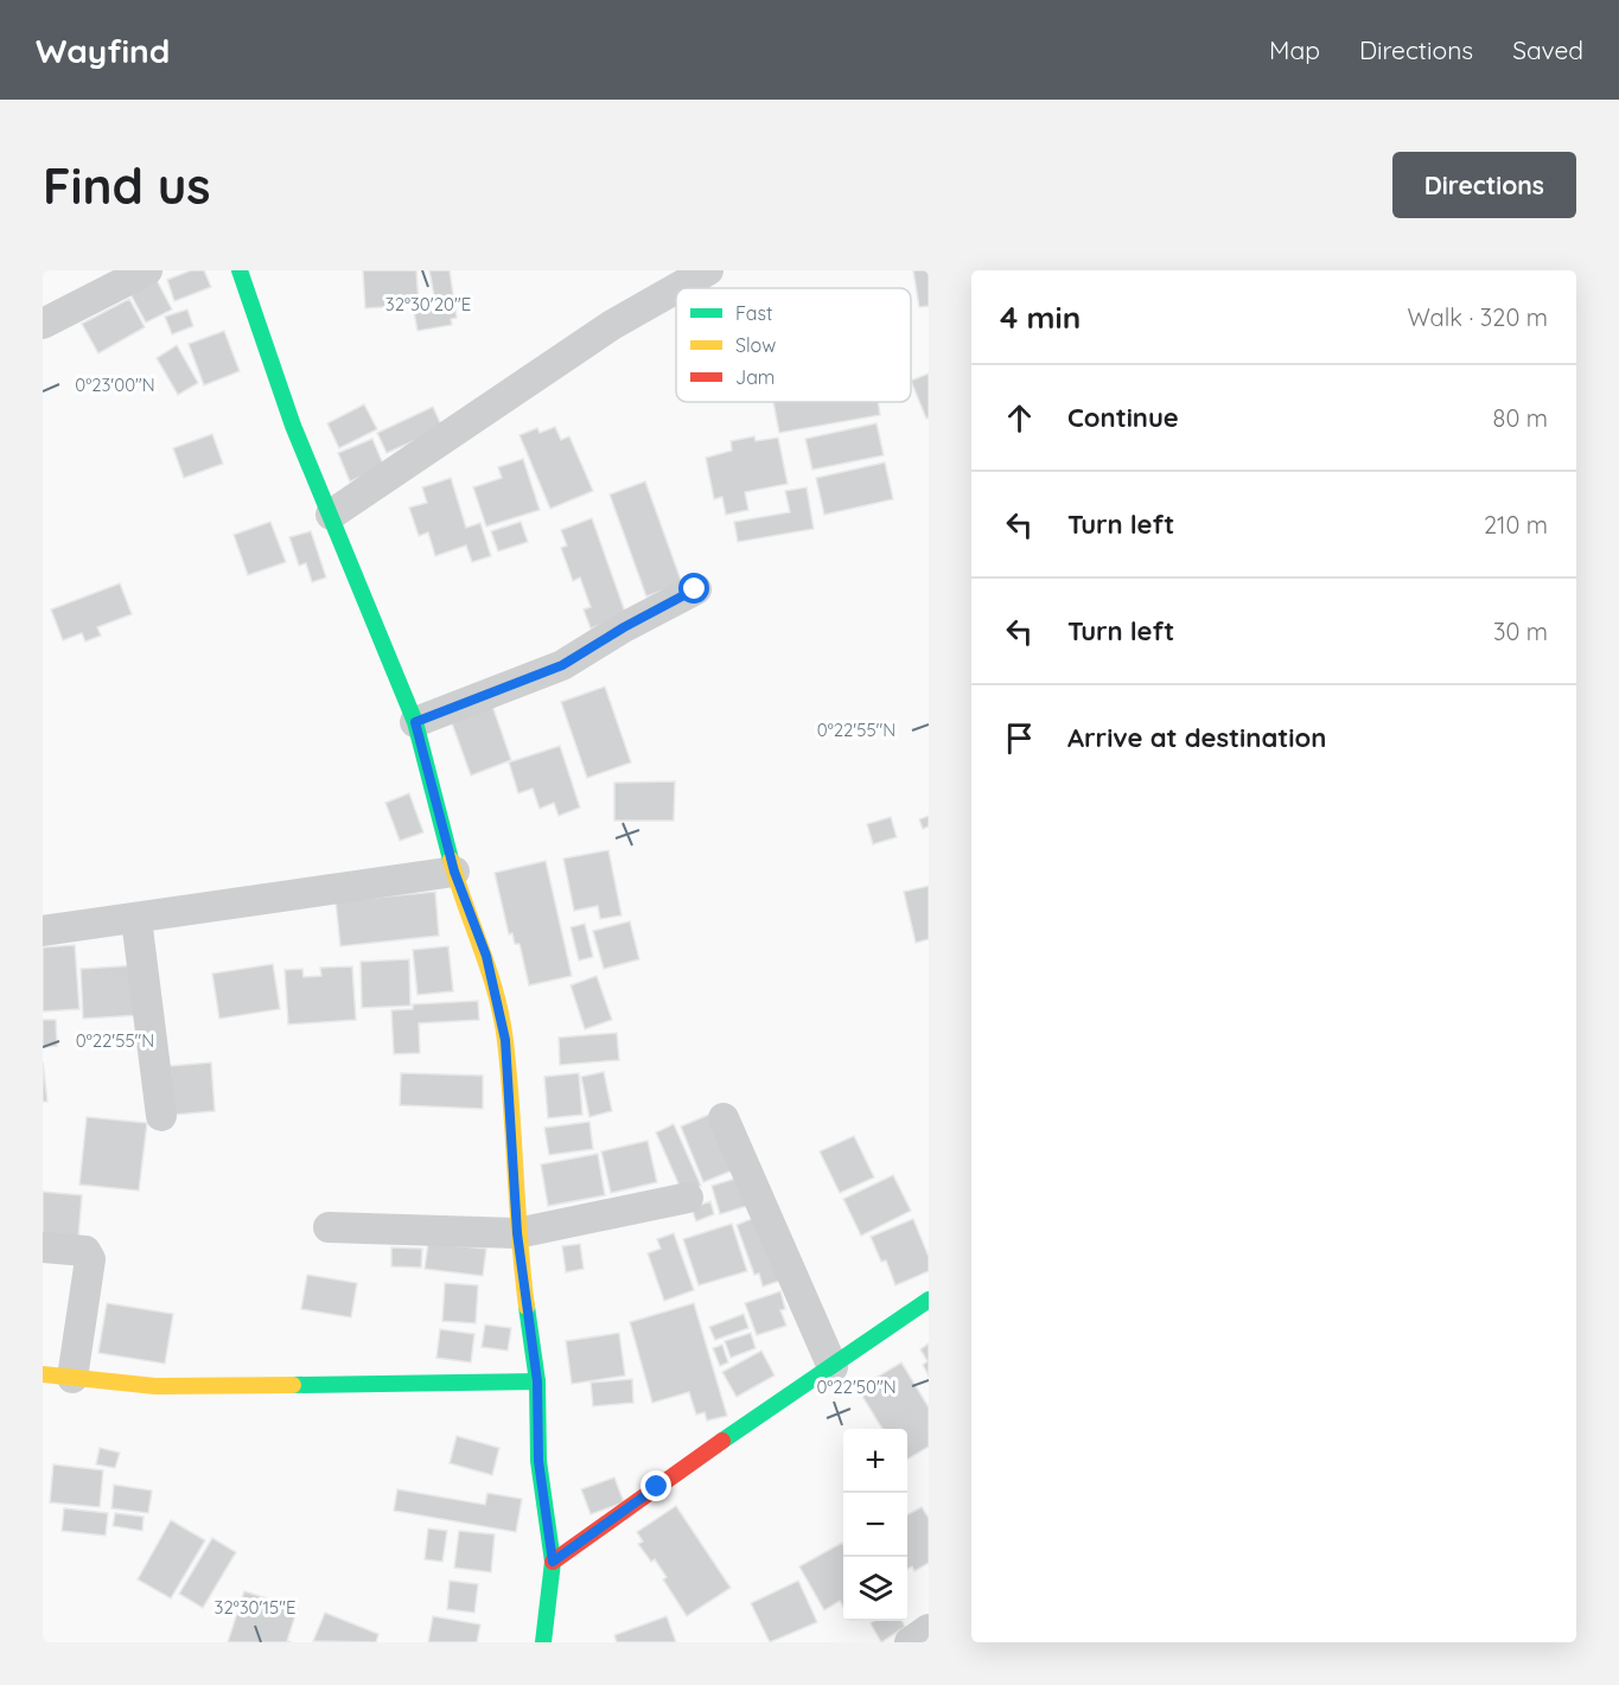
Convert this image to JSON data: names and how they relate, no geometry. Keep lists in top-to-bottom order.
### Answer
{
  "legend": ["Fast", "Slow", "Jam"],
  "page": {
    "header": "Wayfind",
    "nav": ["Map", "Directions", "Saved"],
    "buttons": "Directions",
    "title": "Find us",
    "heading": ["4 min", "Walk · 320 m"],
    "list": [
      ["Continue", "80 m"],
      ["Turn left", "210 m"],
      ["Turn left", "30 m"],
      "Arrive at destination"
    ],
    "map_buttons": ["+", "−"]
  },
  "coordinates": [
    "32°30'20\"E",
    "0°23'00\"N",
    "0°22'55\"N",
    "0°22'50\"N",
    "32°30'15\"E"
  ]
}
